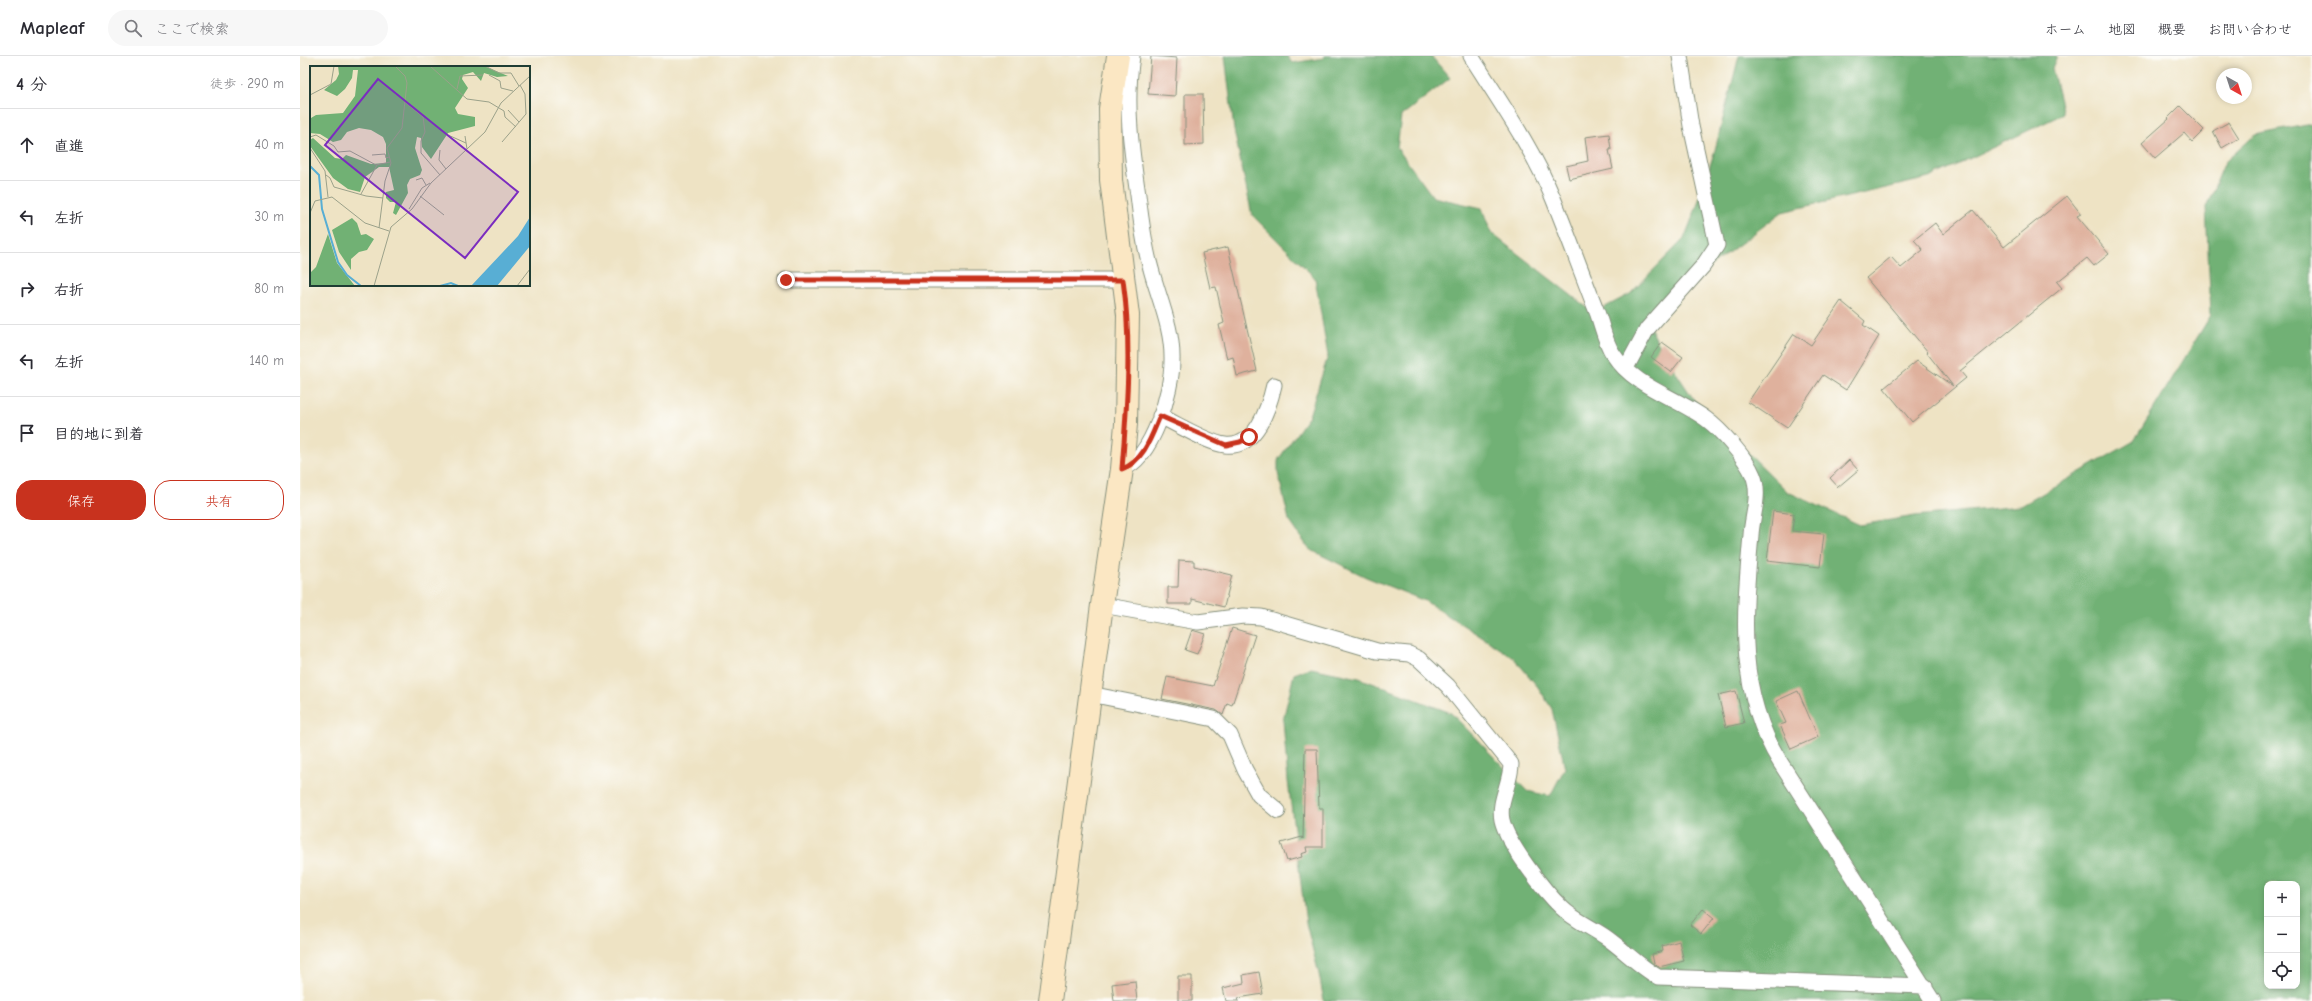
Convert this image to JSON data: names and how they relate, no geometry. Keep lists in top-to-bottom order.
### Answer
{
  "north": "bottom right",
  "page": {
    "header": "Mapleaf",
    "search": "ここで検索",
    "nav": [
      "ホーム",
      "地図",
      "概要",
      "お問い合わせ"
    ],
    "heading": ["4 分", "徒歩 · 290 m"],
    "list": [
      ["直進", "40 m"],
      ["左折", "30 m"],
      ["右折", "80 m"],
      ["左折", "140 m"],
      "目的地に到着"
    ],
    "buttons": ["保存", "共有"],
    "map_buttons": ["+", "−"]
  }
}
